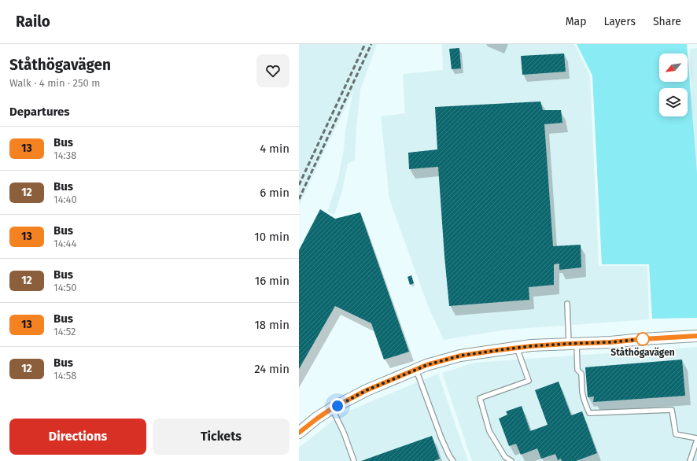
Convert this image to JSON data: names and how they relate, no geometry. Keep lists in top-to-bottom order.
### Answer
{
  "places": ["Ståthögavägen"],
  "lines": ["bus line 13"],
  "north": "bottom left",
  "page": {
    "header": "Railo",
    "nav": ["Map", "Layers", "Share"],
    "heading": [
      ["Ståthögavägen", "Walk · 4 min · 250 m"],
      "Departures"
    ],
    "list": [
      {
        "mark": "13",
        "name": "Bus",
        "note": "14:38",
        "value": "4 min"
      },
      {
        "mark": "12",
        "name": "Bus",
        "note": "14:40",
        "value": "6 min"
      },
      {
        "mark": "13",
        "name": "Bus",
        "note": "14:44",
        "value": "10 min"
      },
      {
        "mark": "12",
        "name": "Bus",
        "note": "14:50",
        "value": "16 min"
      },
      {
        "mark": "13",
        "name": "Bus",
        "note": "14:52",
        "value": "18 min"
      },
      {
        "mark": "12",
        "name": "Bus",
        "note": "14:58",
        "value": "24 min"
      }
    ],
    "buttons": ["Directions", "Tickets"]
  }
}
